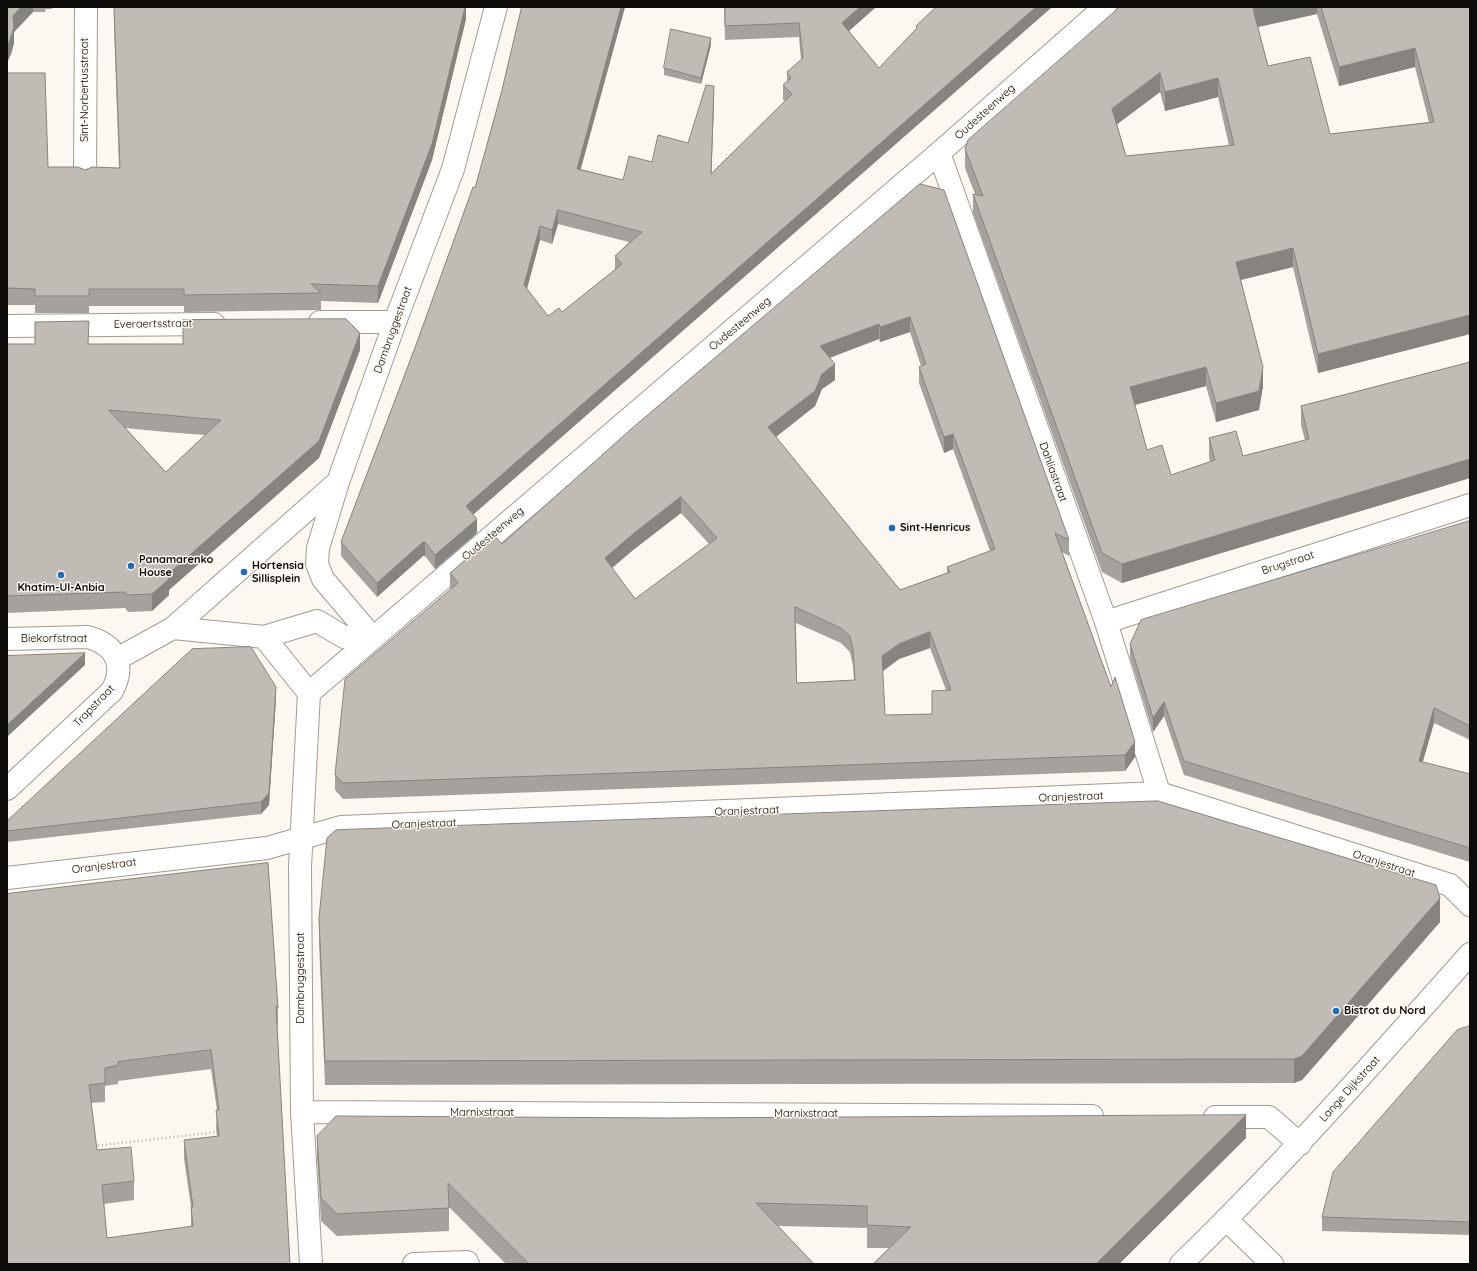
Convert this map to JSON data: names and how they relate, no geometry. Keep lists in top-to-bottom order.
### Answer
{
  "streets": {
    "street": [
      "Sint-Norbertusstraat",
      "Oudesteenweg",
      "Everaertsstraat",
      "Dambruggestraat",
      "Dahliastraat",
      "Brugstraat",
      "Biekorfstraat",
      "Trapstraat",
      "Oranjestraat",
      "Lange Dijkstraat",
      "Marnixstraat"
    ]
  },
  "crossings": [
    ["Oudesteenweg", "Dambruggestraat"],
    ["Oudesteenweg", "Dahliastraat"],
    ["Dambruggestraat", "Oranjestraat"],
    ["Dambruggestraat", "Marnixstraat"],
    ["Dahliastraat", "Brugstraat"],
    ["Dahliastraat", "Oranjestraat"],
    ["Biekorfstraat", "Trapstraat"]
  ],
  "places": [
    "Sint-Henricus",
    "Panamarenko House",
    "Hortensia Sillisplein",
    "Khatim-Ul-Anbia",
    "Bistrot du Nord"
  ]
}
